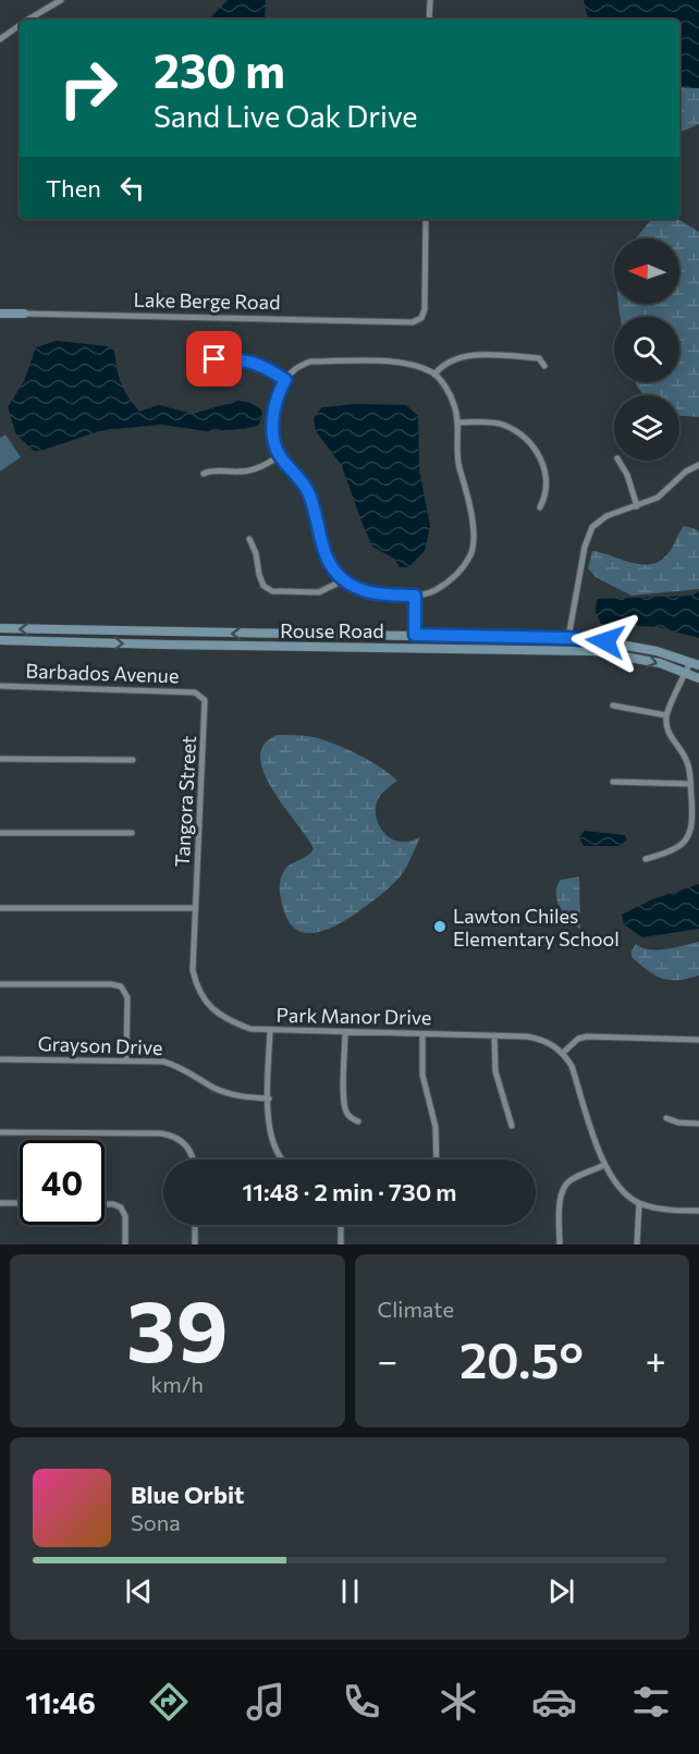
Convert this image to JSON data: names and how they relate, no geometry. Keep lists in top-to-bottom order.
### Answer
{
  "streets": {
    "street": [
      "Lake Berge Road",
      "Rouse Road",
      "Barbados Avenue",
      "Tangora Street",
      "Park Manor Drive",
      "Grayson Drive"
    ]
  },
  "crossings": [
    ["Barbados Avenue", "Tangora Street"],
    ["Tangora Street", "Park Manor Drive"]
  ],
  "places": ["Lawton Chiles Elementary School"],
  "north": "left",
  "page": {
    "turn": ["230 m", "Sand Live Oak Drive"],
    "then": "Then",
    "limit": "40",
    "trip": "11:48 · 2 min · 730 m",
    "tile": [
      ["39", "km/h"],
      "Climate"
    ],
    "heat": ["−", "20.5°", "+"],
    "song": ["Blue Orbit", "Sona"],
    "tabs": "11:46"
  }
}
